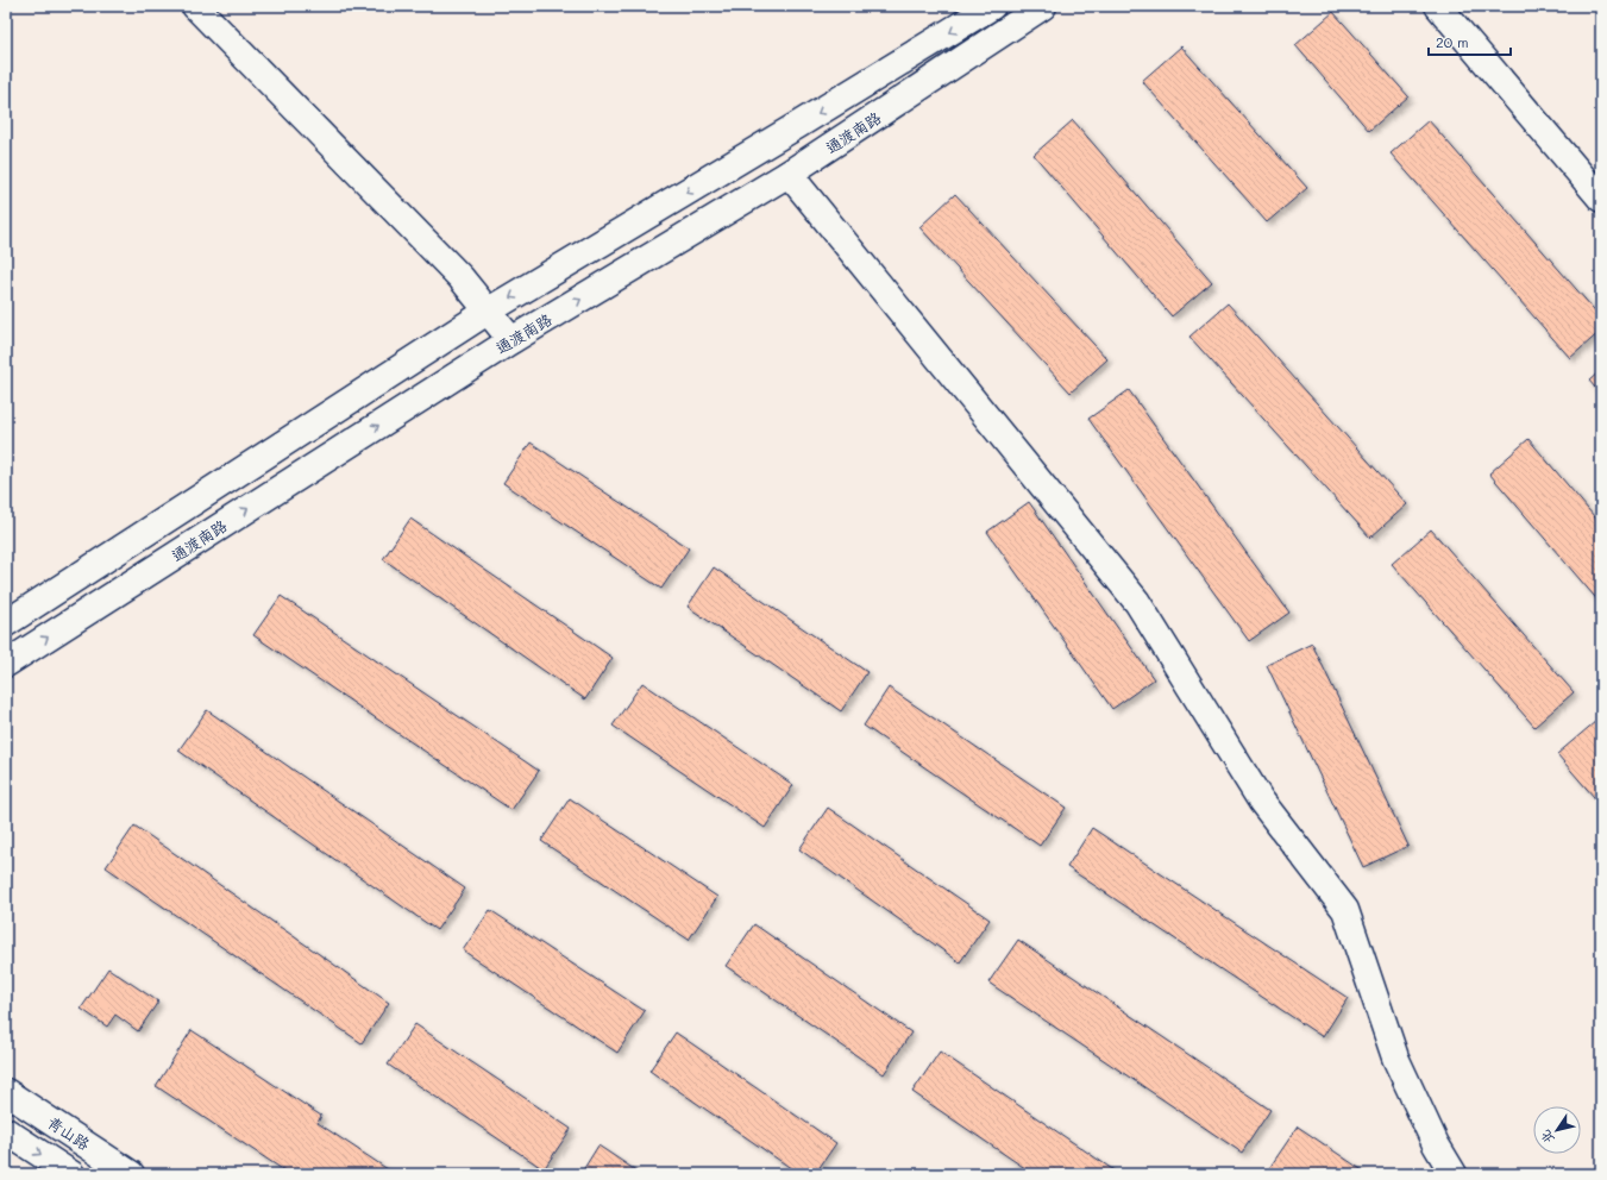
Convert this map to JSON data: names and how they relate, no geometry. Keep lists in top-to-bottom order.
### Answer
{
  "streets": {
    "main road": ["通渡南路", "青山路"]
  },
  "scale_bar": "20 m",
  "north": "bottom left"
}
